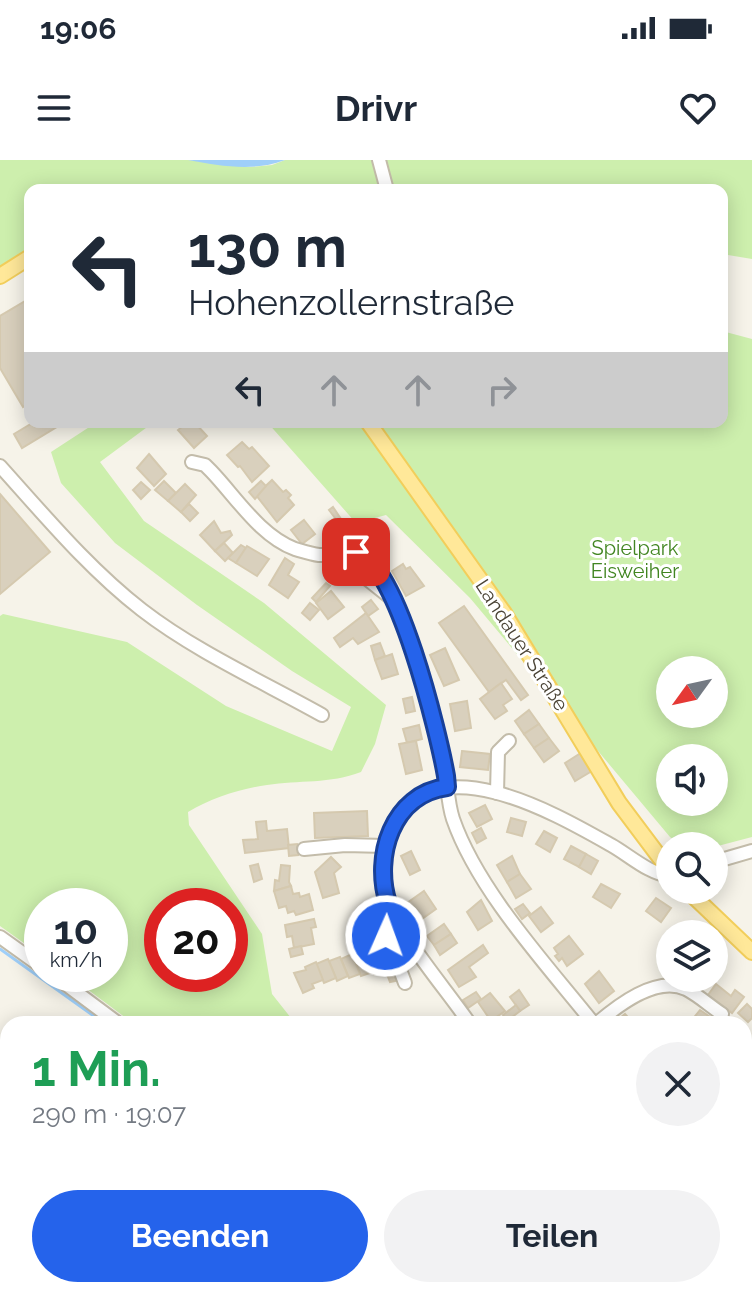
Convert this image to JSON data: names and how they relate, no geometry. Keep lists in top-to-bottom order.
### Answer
{
  "streets": {
    "main road": ["Landauer Straße"]
  },
  "parks": ["Spielpark Eisweiher"],
  "north": "bottom left",
  "page": {
    "status": "19:06",
    "header": "Drivr",
    "turn": ["130 m", "Hohenzollernstraße"],
    "speed": "10 km/h",
    "limit": "20",
    "heading": ["1 Min.", "290 m · 19:07"],
    "buttons": ["Beenden", "Teilen"]
  }
}
